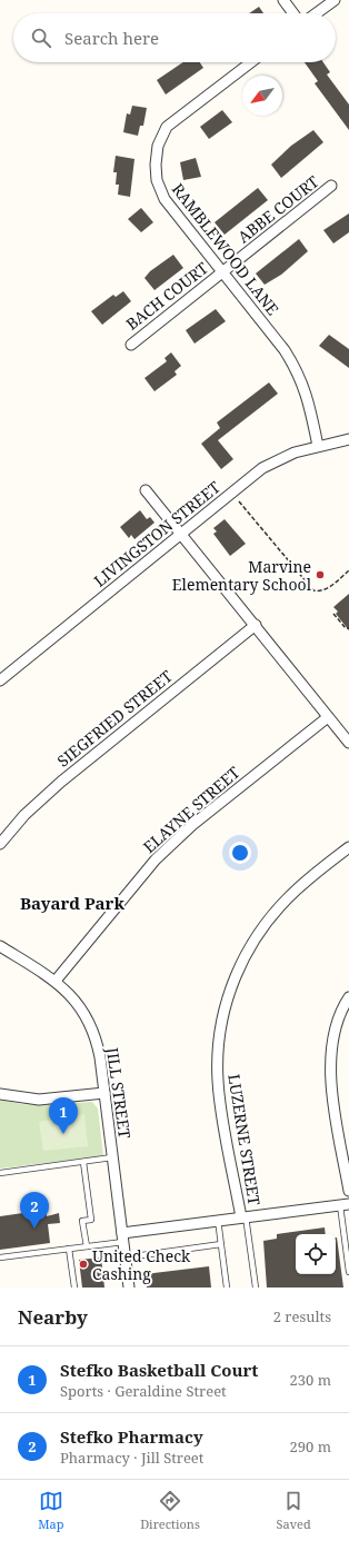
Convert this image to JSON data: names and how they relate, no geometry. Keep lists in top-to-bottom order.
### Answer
{
  "streets": {
    "street": [
      "ABBE COURT",
      "RAMBLEWOOD LANE",
      "BACH COURT",
      "LIVINGSTON STREET",
      "SIEGFRIED STREET",
      "ELAYNE STREET",
      "JILL STREET",
      "LUZERNE STREET"
    ]
  },
  "crossings": [
    ["ABBE COURT", "RAMBLEWOOD LANE"],
    ["ABBE COURT", "BACH COURT"],
    ["RAMBLEWOOD LANE", "BACH COURT"],
    ["RAMBLEWOOD LANE", "LIVINGSTON STREET"],
    ["ELAYNE STREET", "JILL STREET"]
  ],
  "districts": ["Bayard Park"],
  "places": ["Marvine Elementary School", "United Check Cashing"],
  "north": "bottom left",
  "page": {
    "search": "Search here",
    "pins": ["1", "2"],
    "heading": ["Nearby", "2 results"],
    "list": [
      {
        "mark": "1",
        "name": "Stefko Basketball Court",
        "note": "Sports · Geraldine Street",
        "value": "230 m"
      },
      {
        "mark": "2",
        "name": "Stefko Pharmacy",
        "note": "Pharmacy · Jill Street",
        "value": "290 m"
      }
    ],
    "nav": ["Map", "Directions", "Saved"]
  }
}
